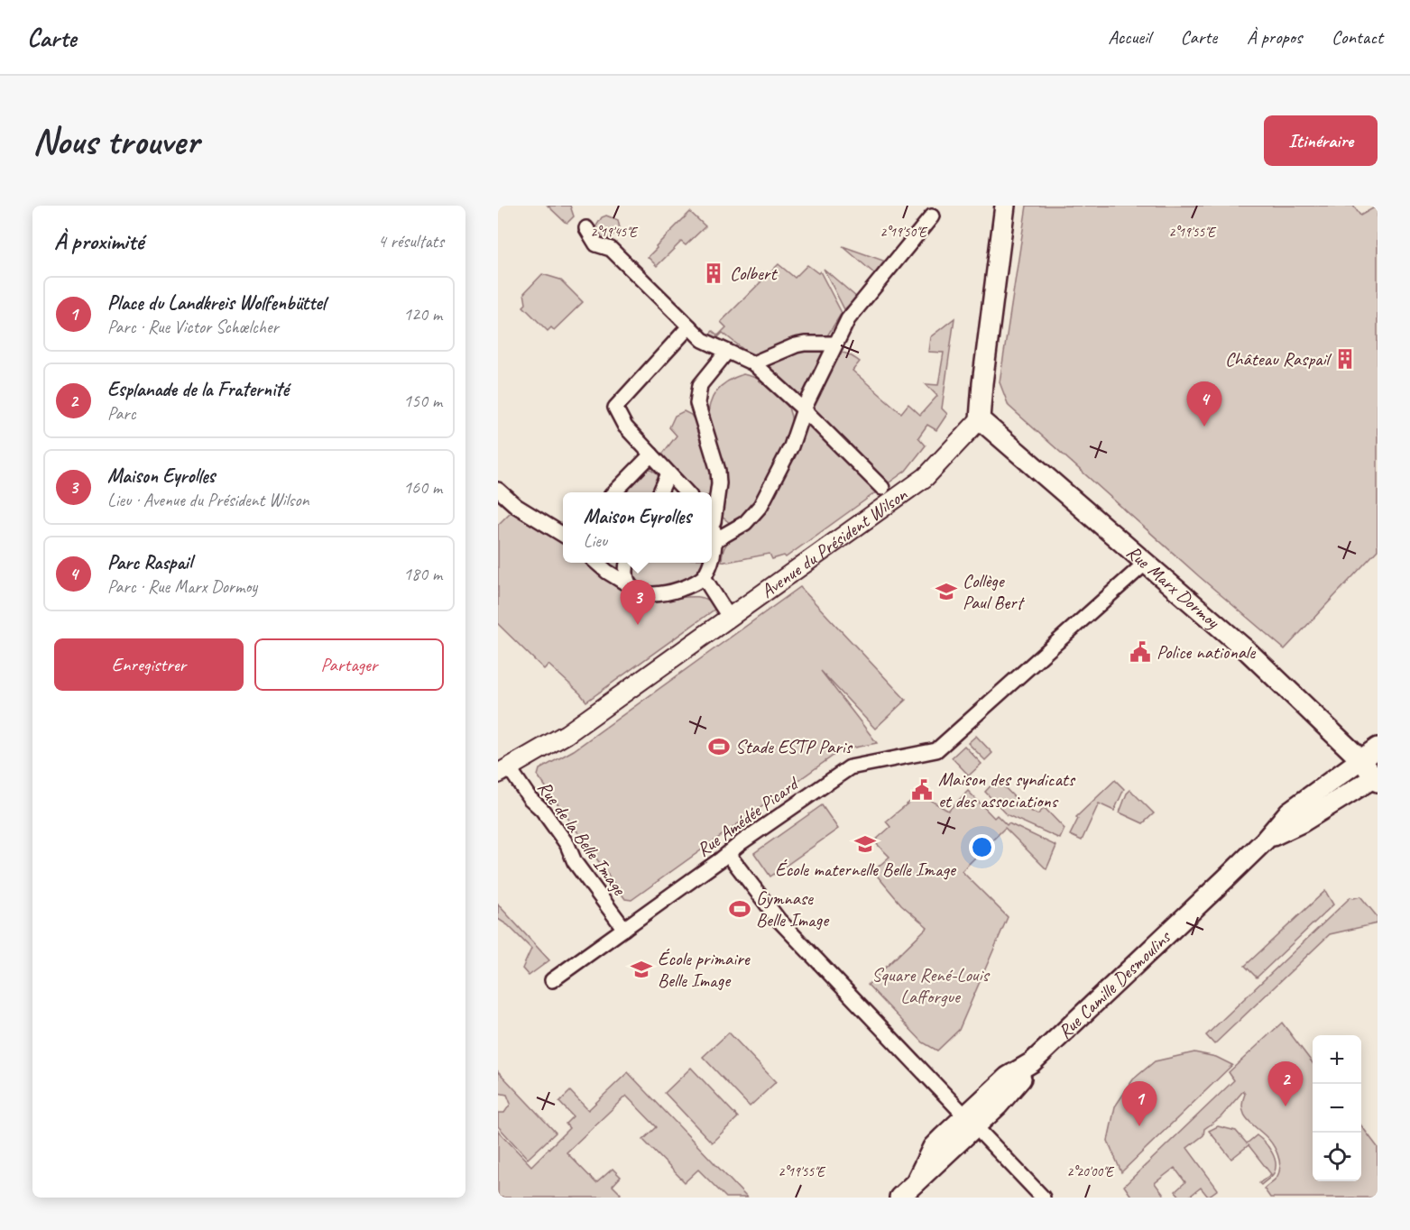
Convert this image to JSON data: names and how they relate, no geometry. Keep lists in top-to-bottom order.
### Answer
{
  "streets": {
    "main road": ["Rue Marx Dormoy", "Rue Camille Desmoulins"],
    "street": ["Avenue du Président Wilson", "Rue Amédée Picard", "Rue de la Belle Image"]
  },
  "crossings": [
    ["Avenue du Président Wilson", "Rue Marx Dormoy"],
    ["Avenue du Président Wilson", "Rue de la Belle Image"],
    ["Rue Marx Dormoy", "Rue Amédée Picard"],
    ["Rue Marx Dormoy", "Rue Camille Desmoulins"],
    ["Rue Amédée Picard", "Rue de la Belle Image"]
  ],
  "parks": ["Square René-Louis Lafforgue"],
  "places": {
    "building": ["Colbert", "Château Raspail"],
    "school or university": ["Collège Paul Bert", "École maternelle Belle Image", "École primaire Belle Image"],
    "public building": ["Police nationale", "Maison des syndicats et des associations"],
    "sports": ["Stade ESTP Paris", "Gymnase Belle Image"]
  },
  "page": {
    "header": "Carte",
    "nav": [
      "Accueil",
      "Carte",
      "À propos",
      "Contact"
    ],
    "buttons": [
      "Itinéraire",
      ["Enregistrer", "Partager"]
    ],
    "title": "Nous trouver",
    "heading": ["À proximité", "4 résultats"],
    "list": [
      {
        "mark": "1",
        "name": "Place du Landkreis Wolfenbüttel",
        "note": "Parc · Rue Victor Schœlcher",
        "value": "120 m"
      },
      {
        "mark": "2",
        "name": "Esplanade de la Fraternité",
        "note": "Parc",
        "value": "150 m"
      },
      {
        "mark": "3",
        "name": "Maison Eyrolles",
        "note": "Lieu · Avenue du Président Wilson",
        "value": "160 m"
      },
      {
        "mark": "4",
        "name": "Parc Raspail",
        "note": "Parc · Rue Marx Dormoy",
        "value": "180 m"
      }
    ],
    "pins": [
      "4",
      "3",
      "2",
      "1"
    ],
    "popup": ["Maison Eyrolles", "Lieu"],
    "map_buttons": ["+", "−"]
  },
  "coordinates": [
    "2°19'50\"E",
    "2°19'55\"E",
    "2°19'45\"E",
    "2°20'00\"E"
  ]
}
